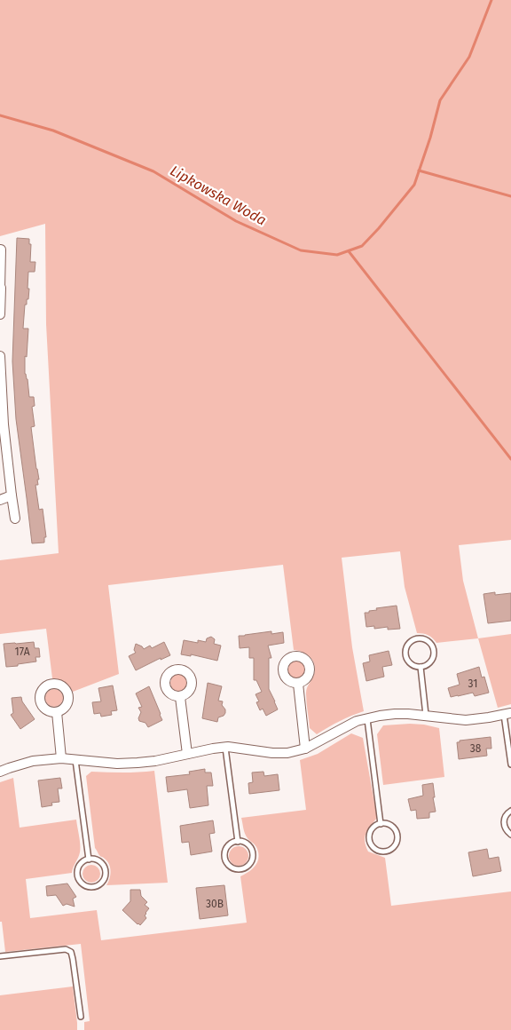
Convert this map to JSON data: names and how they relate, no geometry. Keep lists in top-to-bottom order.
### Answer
{
  "water": ["Lipkowska Woda"],
  "house_numbers": [
    "17A",
    "31",
    "38",
    "30B"
  ]
}
